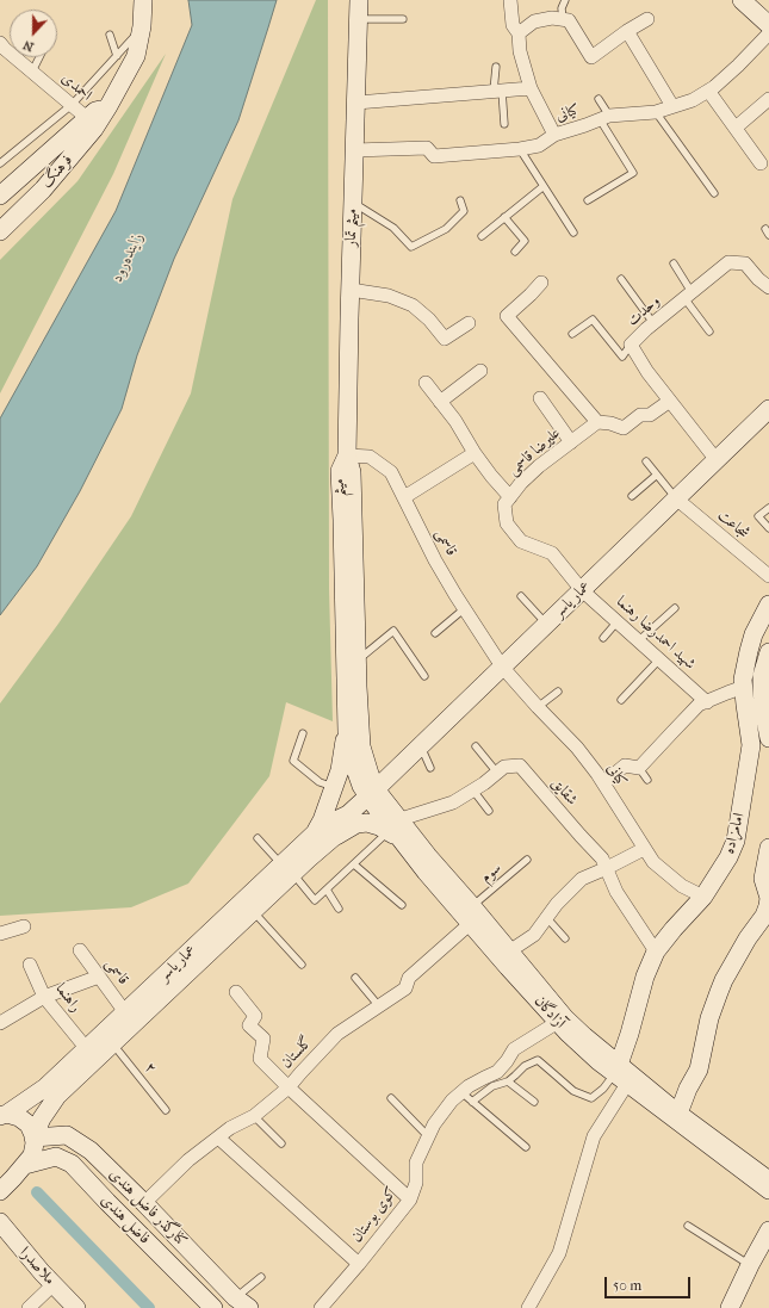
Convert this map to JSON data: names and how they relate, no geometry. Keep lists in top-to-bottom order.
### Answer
{
  "streets": {
    "main road": [
      "فرهنگ",
      "میثم تمار",
      "میثم",
      "عمار یاسر",
      "امامزاده",
      "آزادگان",
      "کنارگذر فاضل هندی",
      "فاضل هندی",
      "ملاصدرا"
    ],
    "street": [
      "احمدی",
      "کیانی",
      "وحدت",
      "علیرضا قاسمی",
      "شجاعت",
      "قاسمی",
      "شهید احمدرضا رهنما",
      "شقایق",
      "راهنما",
      "گلستان",
      "کوی بوستان"
    ],
    "lane": ["سوم", "۲"]
  },
  "crossings": [
    ["احمدی", "فرهنگ"],
    ["کیانی", "میثم تمار"],
    ["کیانی", "قاسمی"],
    ["کیانی", "عمار یاسر"],
    ["کیانی", "امامزاده"],
    ["میثم تمار", "میثم"],
    ["میثم تمار", "قاسمی"],
    ["وحدت", "عمار یاسر"],
    ["علیرضا قاسمی", "عمار یاسر"],
    ["علیرضا قاسمی", "شهید احمدرضا رهنما"],
    ["میثم", "قاسمی"],
    ["میثم", "عمار یاسر"],
    ["میثم", "آزادگان"],
    ["شجاعت", "عمار یاسر"],
    ["قاسمی", "عمار یاسر"],
    ["عمار یاسر", "شهید احمدرضا رهنما"],
    ["عمار یاسر", "راهنما"],
    ["عمار یاسر", "آزادگان"],
    ["عمار یاسر", "۲"],
    ["عمار یاسر", "کنارگذر فاضل هندی"],
    ["عمار یاسر", "فاضل هندی"],
    ["شقایق", "امامزاده"],
    ["شقایق", "آزادگان"],
    ["امامزاده", "آزادگان"],
    ["سوم", "آزادگان"],
    ["سوم", "گلستان"],
    ["آزادگان", "گلستان"],
    ["آزادگان", "کوی بوستان"],
    ["گلستان", "کنارگذر فاضل هندی"]
  ],
  "water": ["زاینده‌رود"],
  "scale_bar": "50 m",
  "north": "bottom"
}
